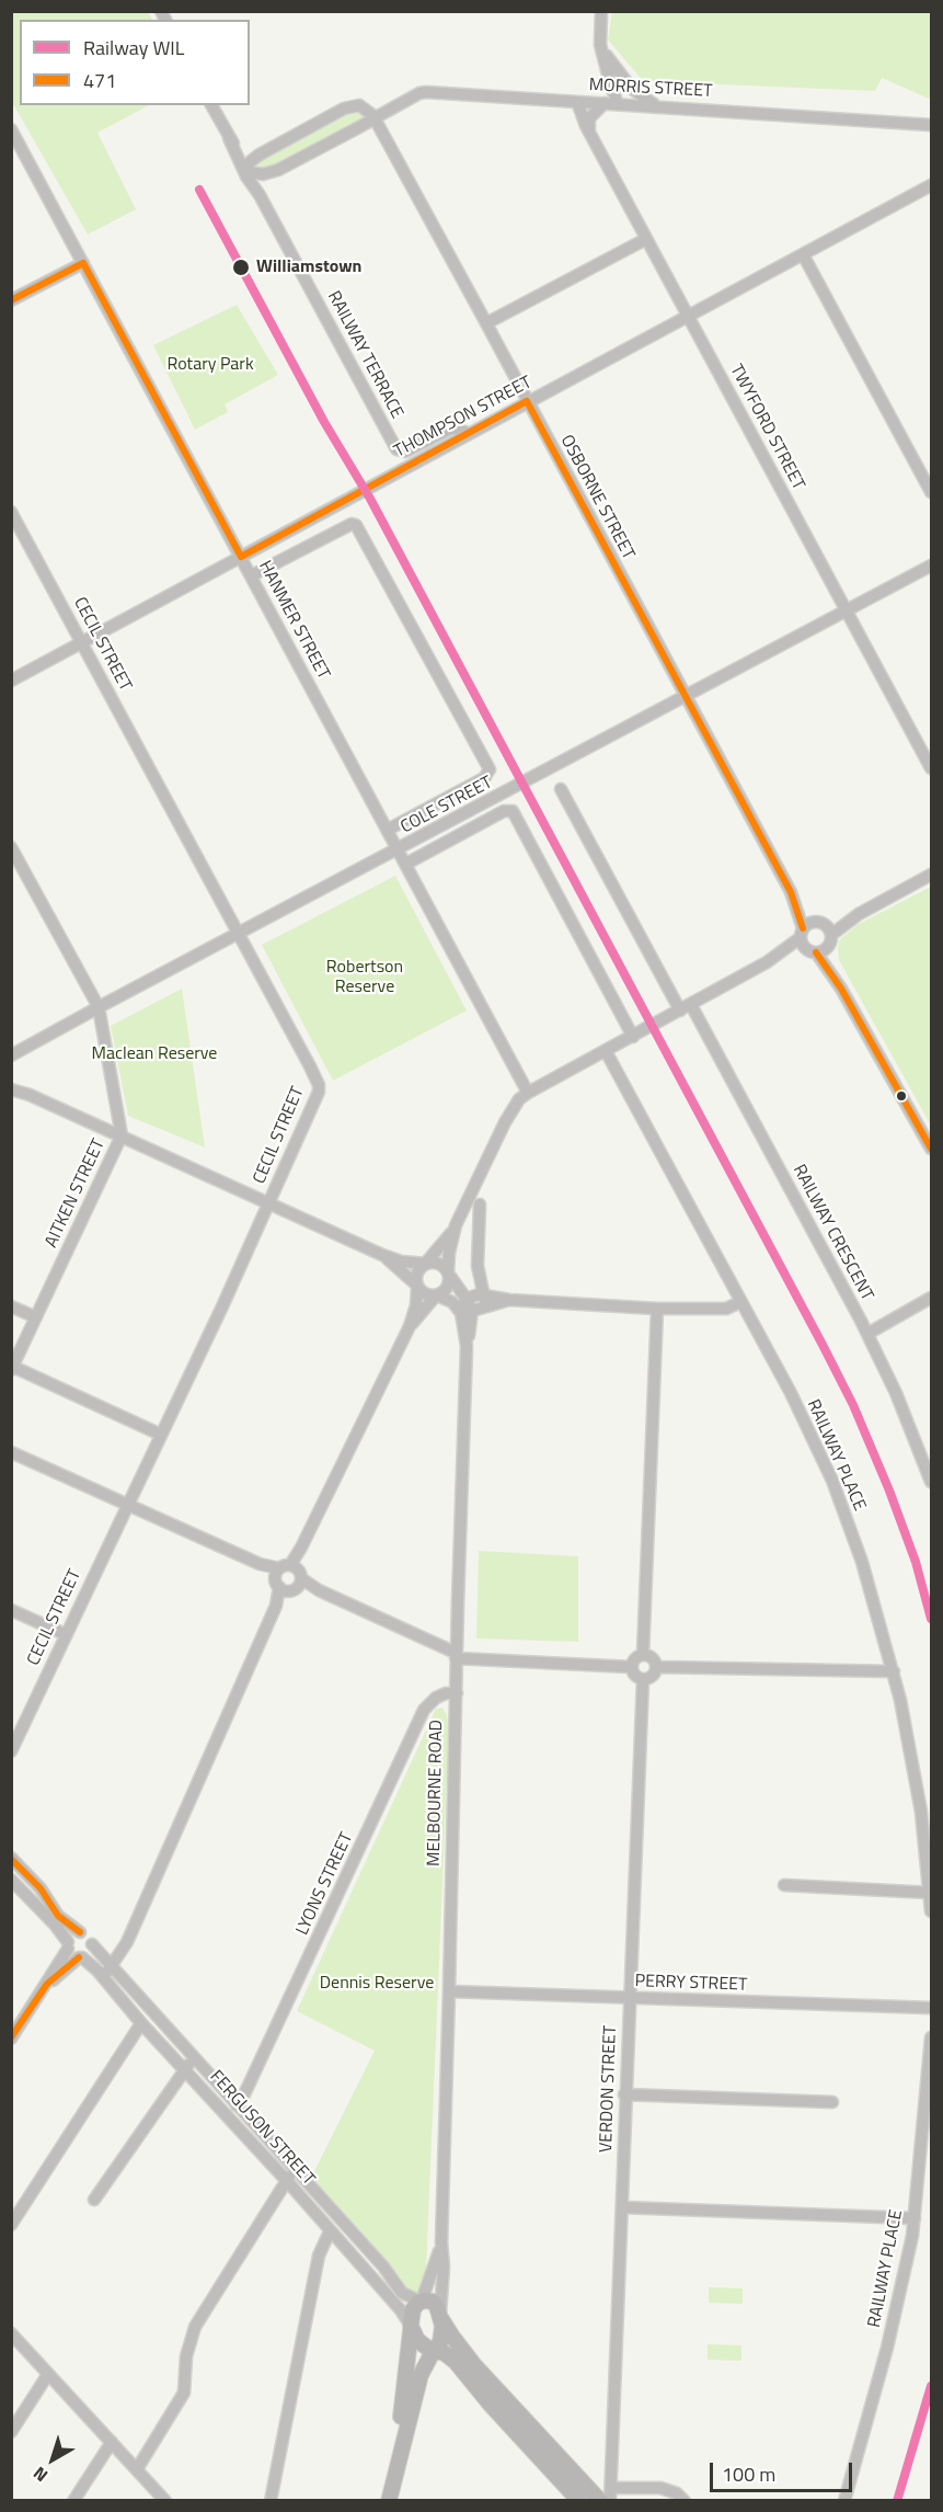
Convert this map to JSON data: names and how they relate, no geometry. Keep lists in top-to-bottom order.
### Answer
{
  "streets": {
    "street": [
      "MORRIS STREET",
      "RAILWAY TERRACE",
      "THOMPSON STREET",
      "TWYFORD STREET",
      "OSBORNE STREET",
      "HANMER STREET",
      "CECIL STREET",
      "COLE STREET",
      "AITKEN STREET",
      "RAILWAY CRESCENT",
      "RAILWAY PLACE",
      "MELBOURNE ROAD",
      "LYONS STREET",
      "PERRY STREET",
      "VERDON STREET",
      "FERGUSON STREET"
    ]
  },
  "crossings": [
    ["MORRIS STREET", "RAILWAY TERRACE"],
    ["MORRIS STREET", "TWYFORD STREET"],
    ["MORRIS STREET", "OSBORNE STREET"],
    ["RAILWAY TERRACE", "THOMPSON STREET"],
    ["THOMPSON STREET", "TWYFORD STREET"],
    ["THOMPSON STREET", "OSBORNE STREET"],
    ["THOMPSON STREET", "HANMER STREET"],
    ["THOMPSON STREET", "CECIL STREET"],
    ["TWYFORD STREET", "COLE STREET"],
    ["OSBORNE STREET", "COLE STREET"],
    ["HANMER STREET", "COLE STREET"],
    ["CECIL STREET", "COLE STREET"],
    ["COLE STREET", "AITKEN STREET"],
    ["MELBOURNE ROAD", "LYONS STREET"],
    ["MELBOURNE ROAD", "PERRY STREET"],
    ["MELBOURNE ROAD", "FERGUSON STREET"],
    ["LYONS STREET", "FERGUSON STREET"],
    ["PERRY STREET", "VERDON STREET"]
  ],
  "parks": [
    "Rotary Park",
    "Robertson Reserve",
    "Maclean Reserve",
    "Dennis Reserve"
  ],
  "places": ["Williamstown"],
  "lines": ["rail line WIL", "transit line 471"],
  "legend": ["Railway WIL", "471"],
  "scale_bar": "100 m",
  "north": "bottom left"
}
